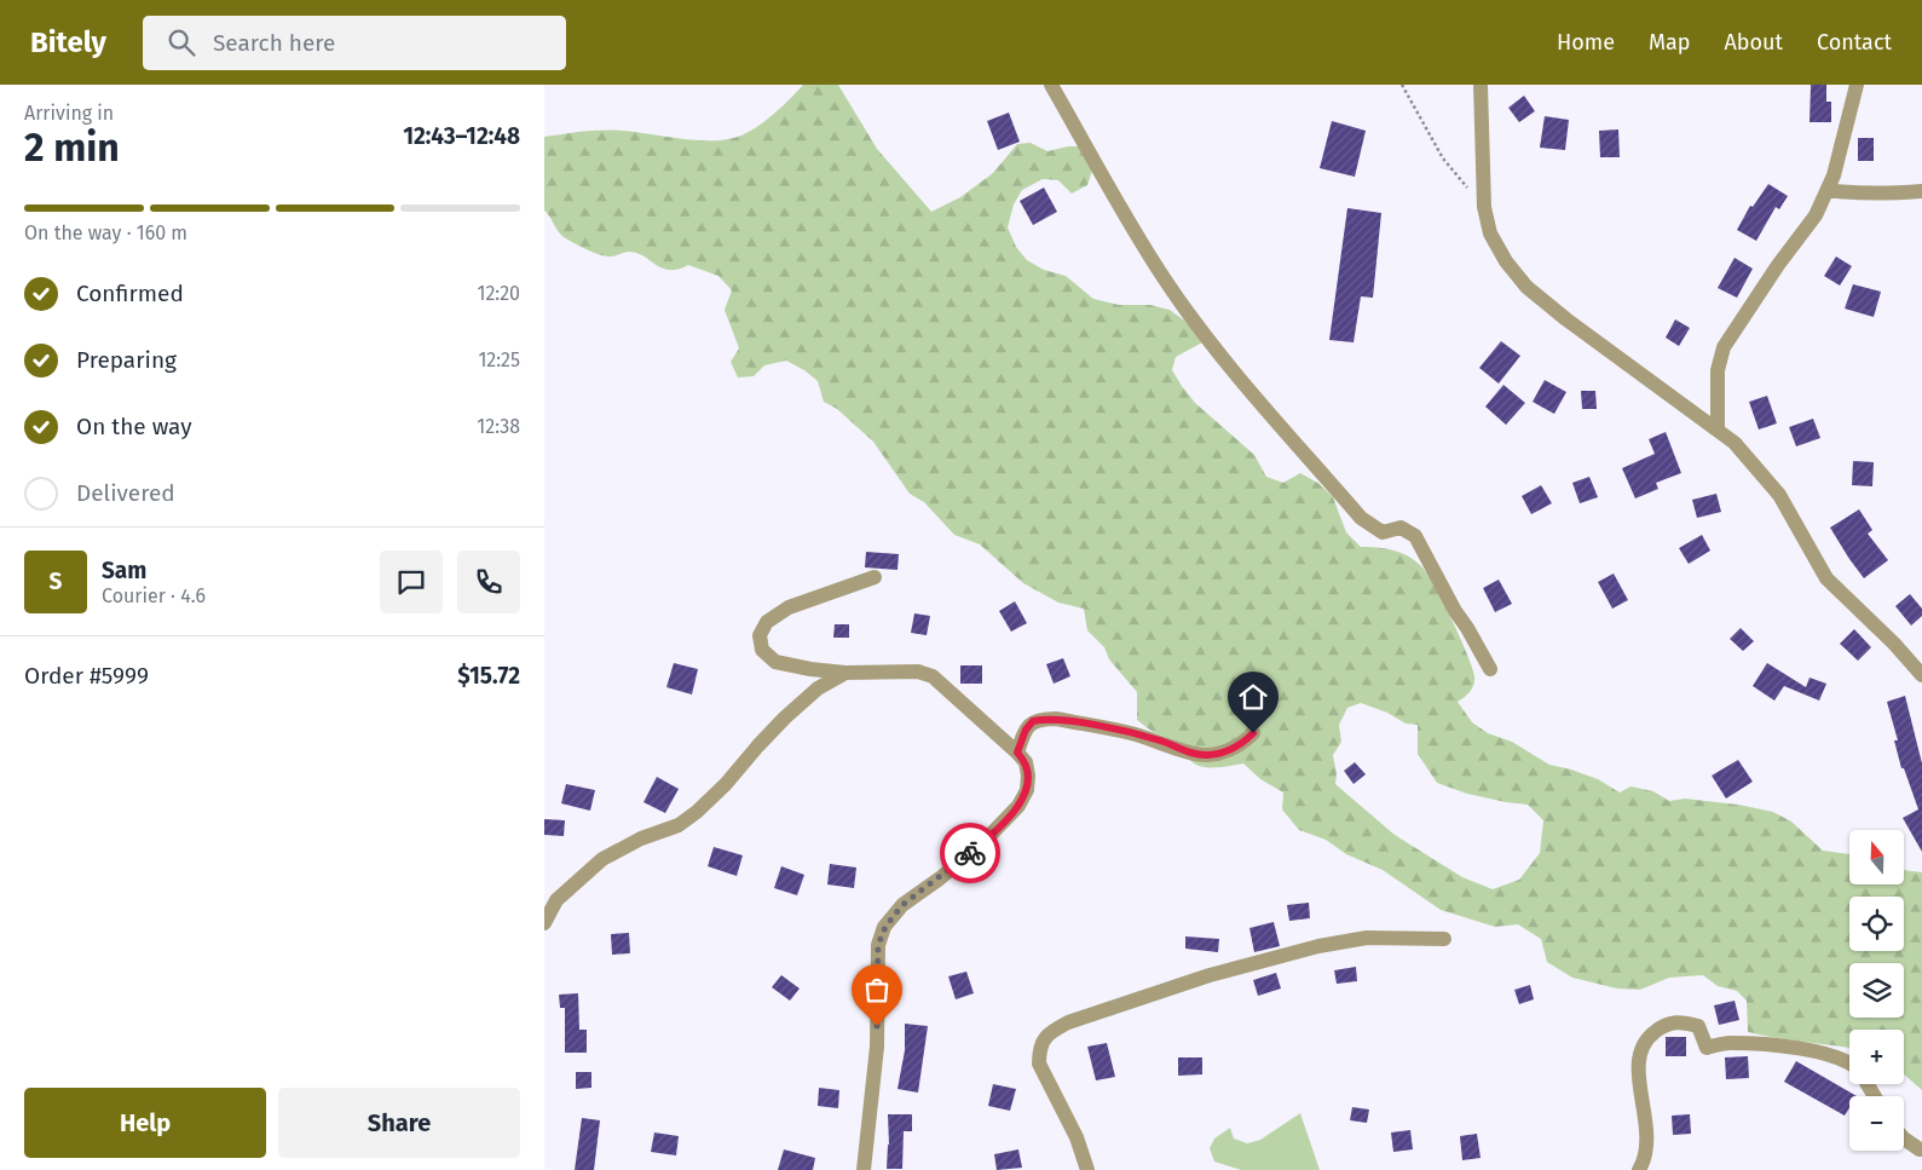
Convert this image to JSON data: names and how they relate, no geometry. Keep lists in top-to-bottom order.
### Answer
{
  "north": "top",
  "page": {
    "header": "Bitely",
    "search": "Search here",
    "nav": [
      "Home",
      "Map",
      "About",
      "Contact"
    ],
    "heading": ["2 min", "Arriving in", "12:43–12:48"],
    "panel": [
      "Sam",
      "Courier · 4.6",
      "Order #5999",
      "$15.72"
    ],
    "bar": "On the way · 160 m",
    "list": [
      ["Confirmed", "12:20"],
      ["Preparing", "12:25"],
      ["On the way", "12:38"],
      "Delivered"
    ],
    "round": "S",
    "map_buttons": ["+", "−"],
    "buttons": ["Help", "Share"]
  }
}
